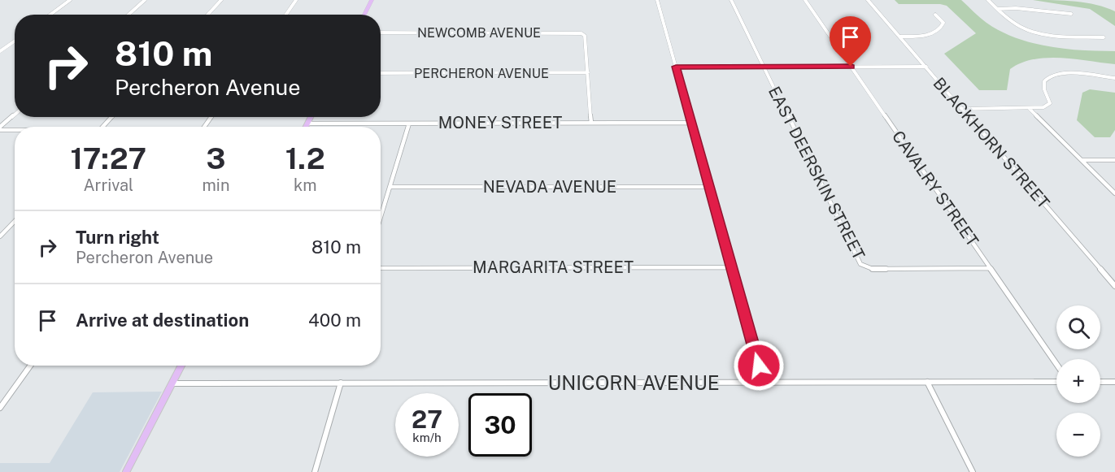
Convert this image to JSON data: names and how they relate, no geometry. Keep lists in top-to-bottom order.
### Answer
{
  "streets": {
    "street": [
      "NEWCOMB AVENUE",
      "PERCHERON AVENUE",
      "MONEY STREET",
      "BLACKHORN STREET",
      "EAST DEERSKIN STREET",
      "NEVADA AVENUE",
      "CAVALRY STREET",
      "MARGARITA STREET",
      "UNICORN AVENUE"
    ]
  },
  "crossings": [
    ["NEWCOMB AVENUE", "PERCHERON AVENUE"],
    ["EAST DEERSKIN STREET", "CAVALRY STREET"]
  ],
  "page": {
    "turn": ["810 m", "Percheron Avenue"],
    "eta": [
      "17:27",
      "Arrival",
      "3",
      "min",
      "1.2",
      "km"
    ],
    "list": [
      {
        "name": "Turn right",
        "note": "Percheron Avenue",
        "value": "810 m"
      },
      {
        "name": "Arrive at destination",
        "value": "400 m"
      }
    ],
    "map_buttons": ["+", "−"],
    "speed": "27 km/h",
    "limit": "30"
  }
}
